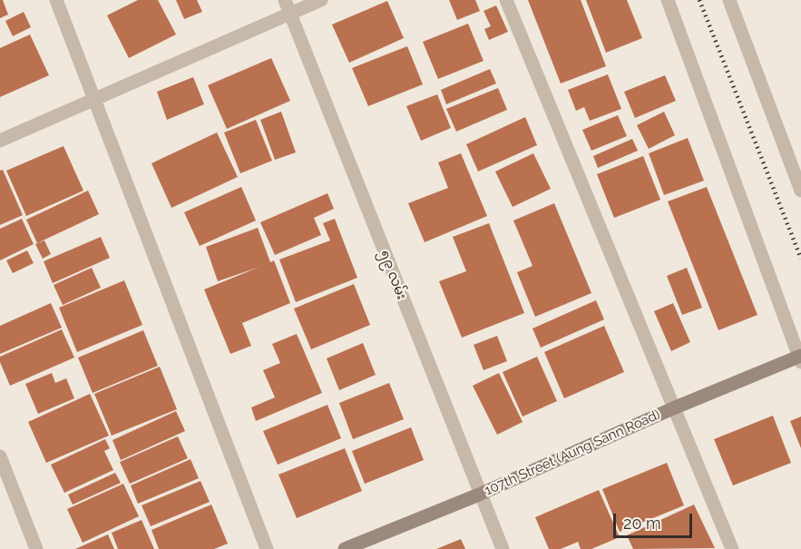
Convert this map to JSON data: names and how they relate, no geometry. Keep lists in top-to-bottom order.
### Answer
{
  "streets": {
    "street": ["၅၉ လမ်း", "107th Street (Aung Sann Road)"]
  },
  "crossings": [
    ["၅၉ လမ်း", "107th Street (Aung Sann Road)"]
  ],
  "scale_bar": "20 m"
}
